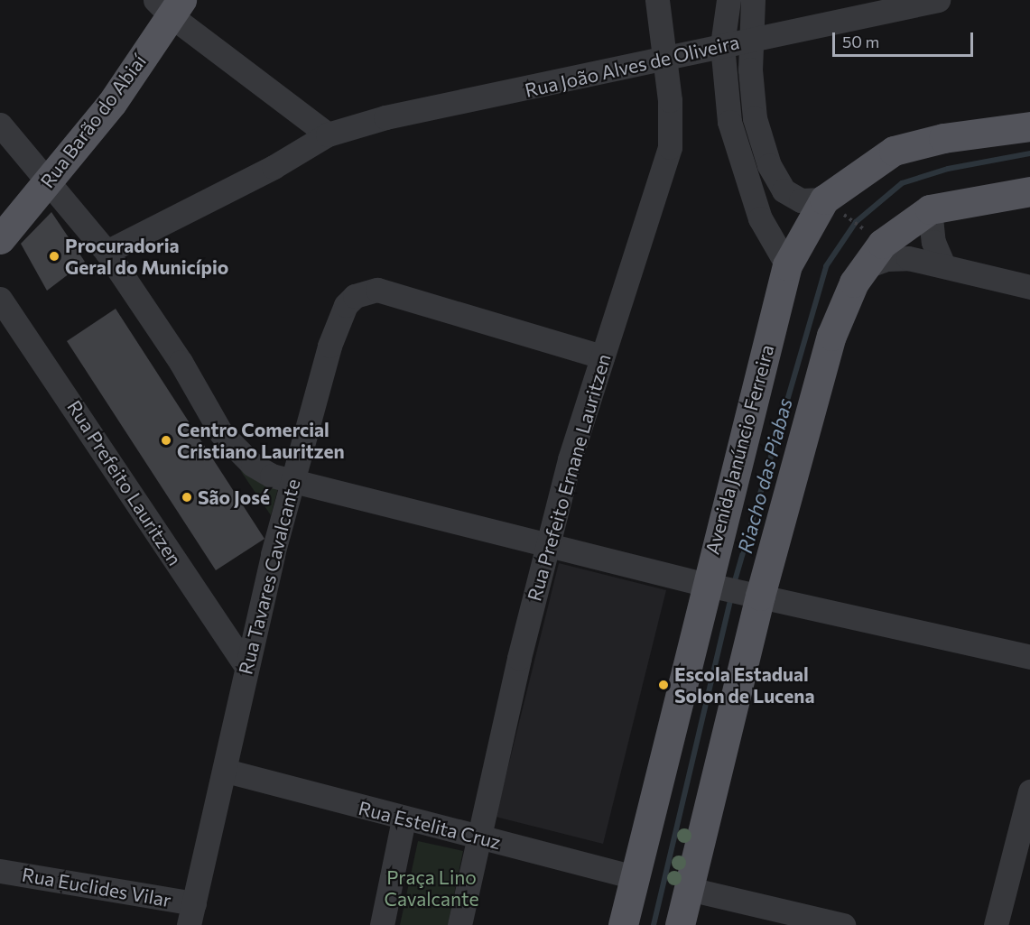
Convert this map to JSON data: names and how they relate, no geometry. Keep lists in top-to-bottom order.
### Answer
{
  "streets": {
    "main road": ["Rua Barão do Abiaí", "Avenida Janúncio Ferreira"],
    "street": [
      "Rua João Alves de Oliveira",
      "Rua Prefeito Ernane Lauritzen",
      "Rua Prefeito Lauritzen",
      "Rua Tavares Cavalcante",
      "Rua Estelita Cruz",
      "Rua Euclides Vilar"
    ]
  },
  "crossings": [
    ["Rua João Alves de Oliveira", "Rua Prefeito Ernane Lauritzen"],
    ["Avenida Janúncio Ferreira", "Rua Estelita Cruz"],
    ["Rua Prefeito Ernane Lauritzen", "Rua Tavares Cavalcante"],
    ["Rua Prefeito Ernane Lauritzen", "Rua Estelita Cruz"],
    ["Rua Prefeito Lauritzen", "Rua Tavares Cavalcante"],
    ["Rua Tavares Cavalcante", "Rua Estelita Cruz"],
    ["Rua Tavares Cavalcante", "Rua Euclides Vilar"]
  ],
  "water": ["Riacho das Piabas"],
  "parks": ["Praça Lino Cavalcante"],
  "places": [
    "Procuradoria Geral do Município",
    "Centro Comercial Cristiano Lauritzen",
    "São José",
    "Escola Estadual Solon de Lucena"
  ],
  "scale_bar": "50 m"
}
